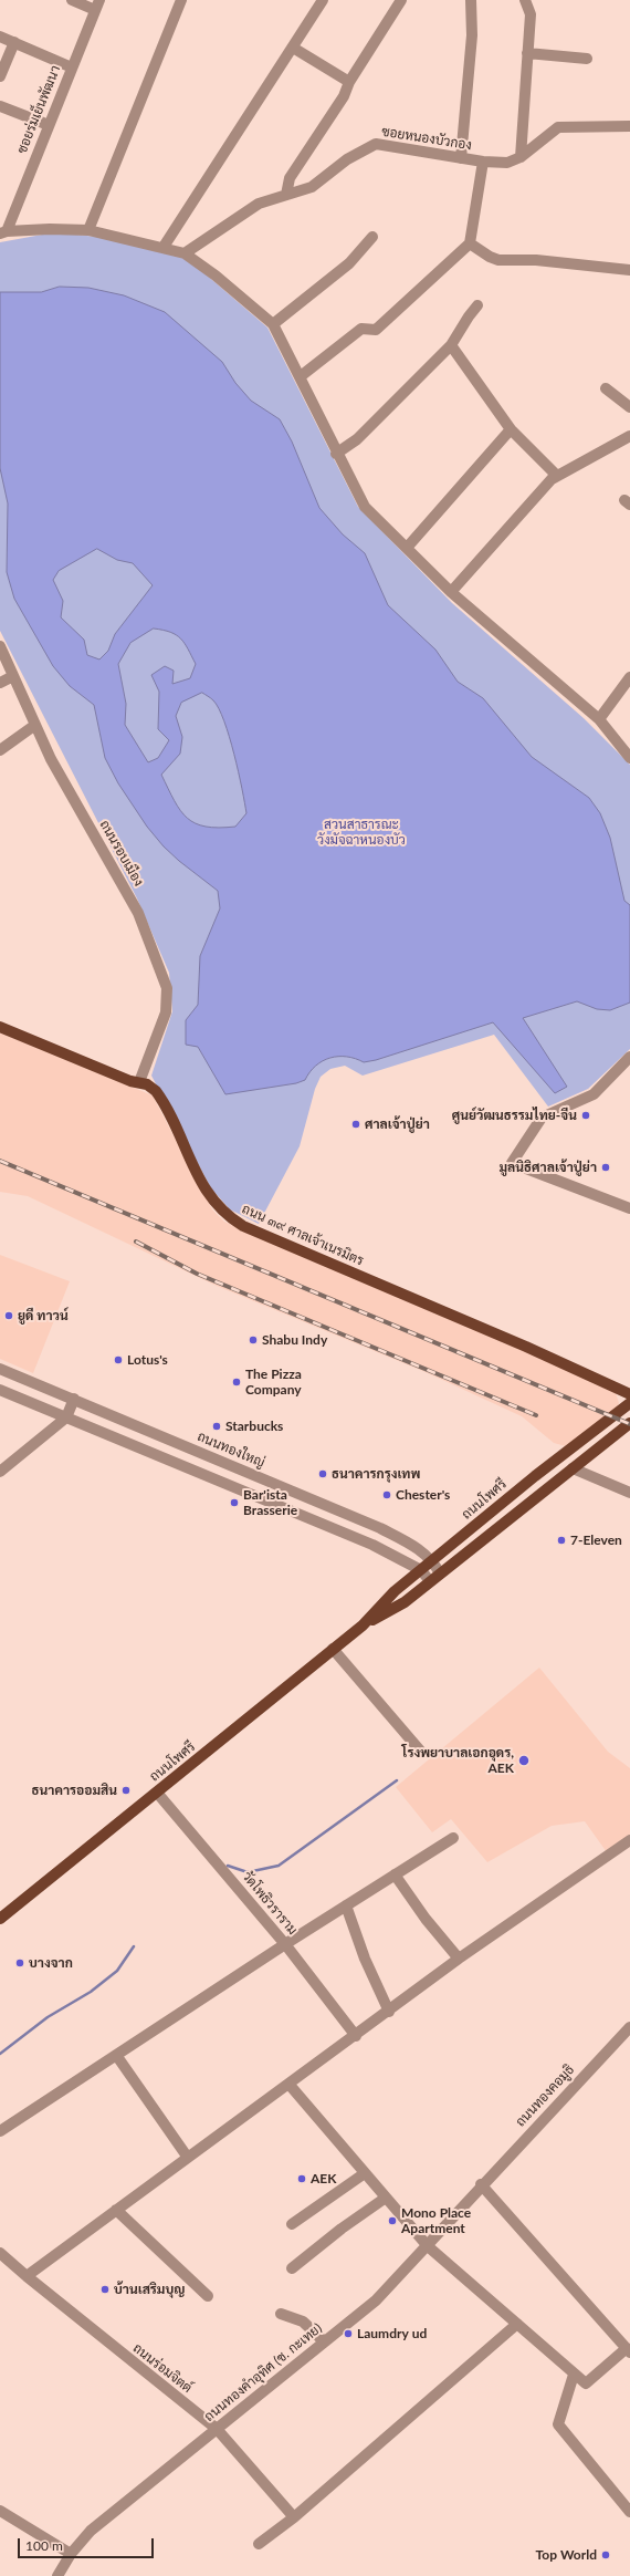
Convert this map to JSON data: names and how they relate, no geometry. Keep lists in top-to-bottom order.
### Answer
{
  "streets": {
    "main road": ["ถนน ๓๙ ศาลเจ้าเนรมิตร", "ถนนโพศรี"],
    "street": [
      "ซอยร่มเย็นพัฒนา",
      "ซอยหนองบัวกอง",
      "ถนนรอบเมือง",
      "ถนนทองใหญ่",
      "วัดโพธิวราราม",
      "ถนนทองคอมูธิ",
      "ถนนร่อมจิตต์",
      "ถนนทองคำอุทิศ (ซ. กะเทย)"
    ]
  },
  "crossings": [
    ["ถนนรอบเมือง", "ถนน ๓๙ ศาลเจ้าเนรมิตร"],
    ["ถนนทองใหญ่", "ถนนโพศรี"],
    ["ถนนโพศรี", "วัดโพธิวราราม"],
    ["ถนนทองคอมูธิ", "ถนนทองคำอุทิศ (ซ. กะเทย)"],
    ["ถนนร่อมจิตต์", "ถนนทองคำอุทิศ (ซ. กะเทย)"]
  ],
  "parks": ["สวนสาธารณะ วังมัจฉาหนองบัว"],
  "places": [
    "ศูนย์วัฒนธรรมไทย-จีน",
    "ศาลเจ้าปู่ย่า",
    "มูลนิธิศาลเจ้าปู่ย่า",
    "ยูดี ทาวน์",
    "Shabu Indy",
    "Lotus's",
    "The Pizza Company",
    "Starbucks",
    "ธนาคารกรุงเทพ",
    "Chester's",
    "Bar'ista Brasserie",
    "7-Eleven",
    "โรงพยาบาลเอกอุดร, AEK",
    "ธนาคารออมสิน",
    "บางจาก",
    "AEK",
    "Mono Place Apartment",
    "บ้านเสริมบุญ",
    "Laumdry ud",
    "Top World"
  ],
  "scale_bar": "100 m"
}
